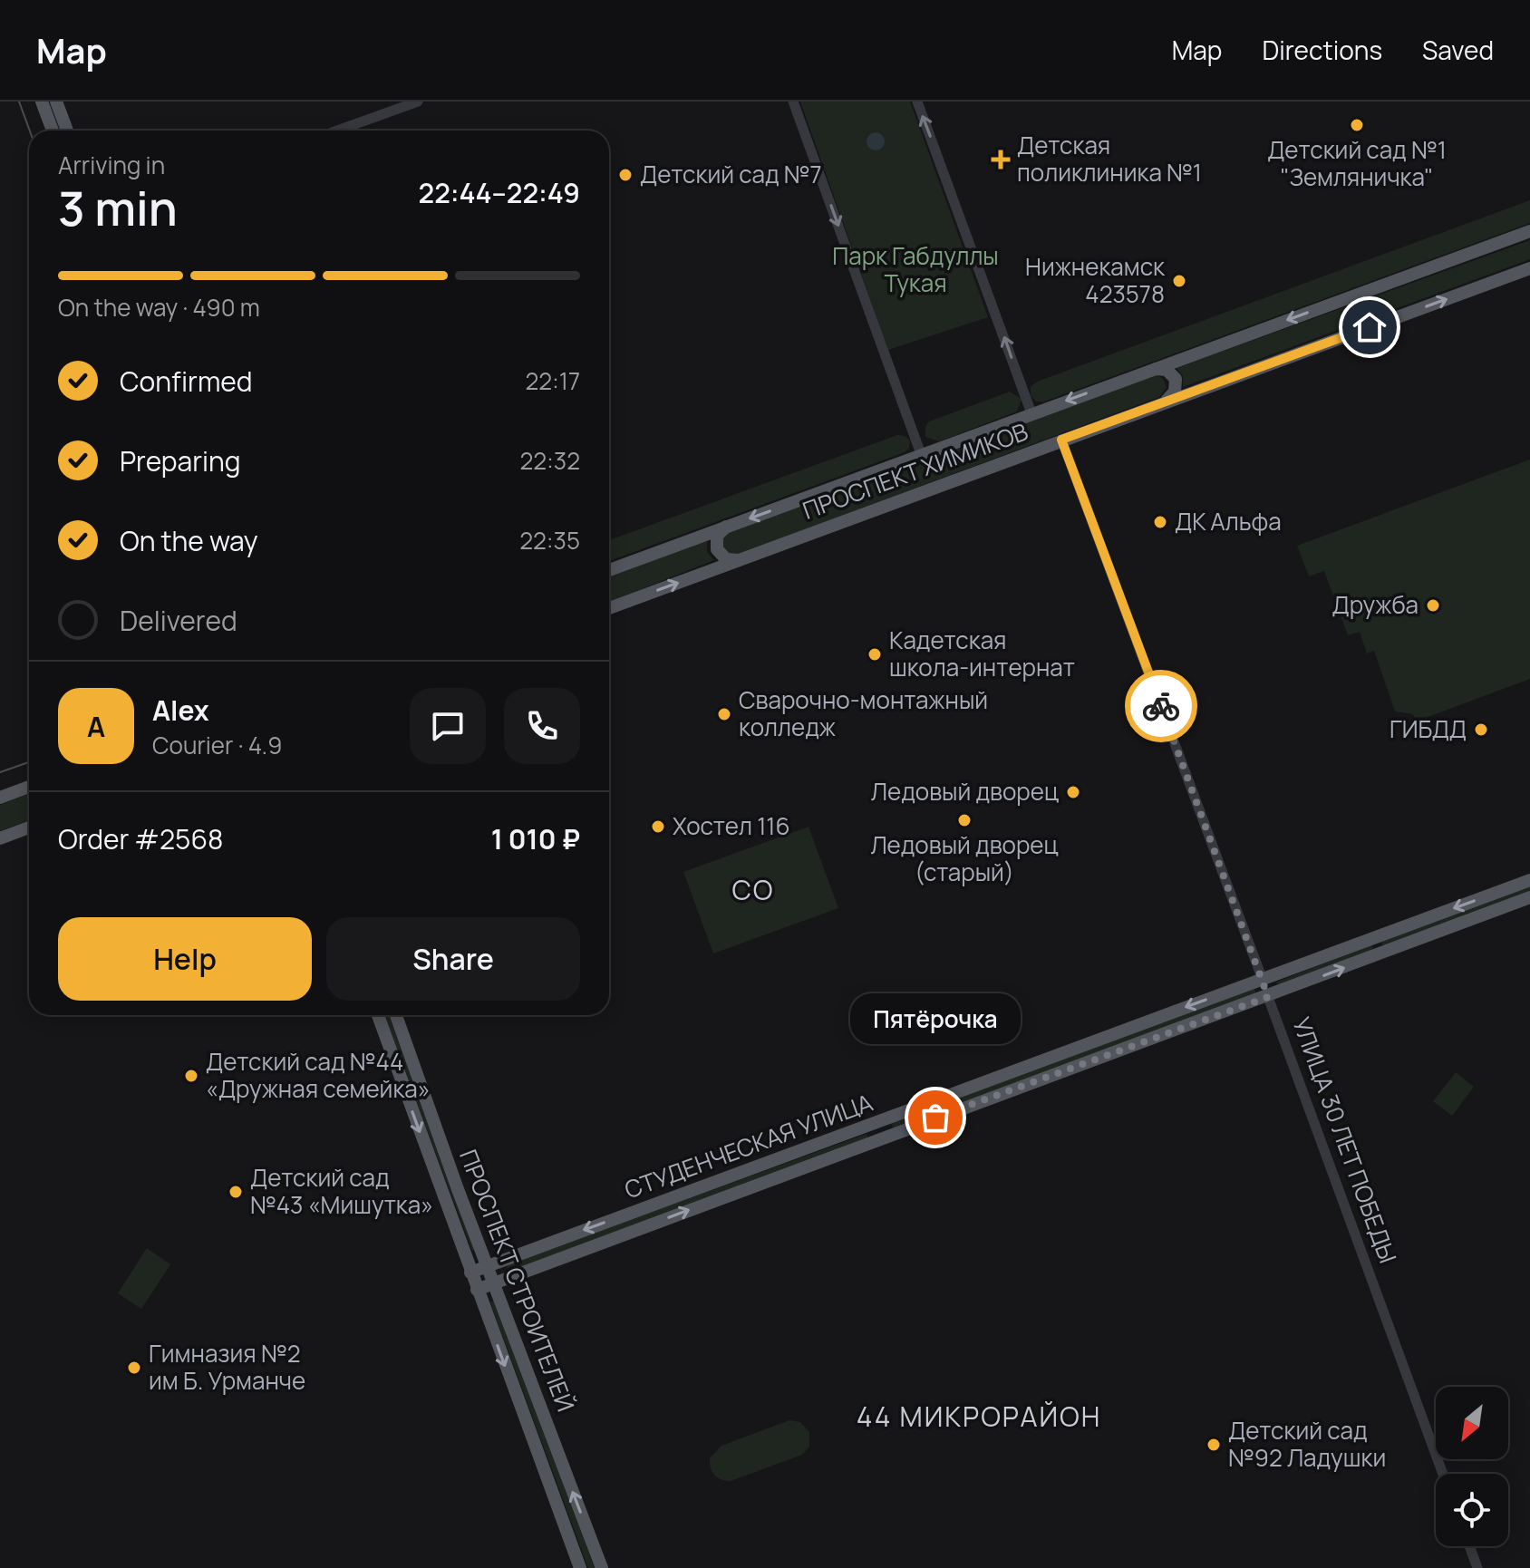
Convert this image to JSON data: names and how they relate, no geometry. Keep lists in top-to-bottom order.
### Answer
{
  "streets": {
    "main road": [
      "ПРОСПЕКТ ХИМИКОВ",
      "УЛИЦА 30 ЛЕТ ПОБЕДЫ",
      "СТУДЕНЧЕСКАЯ УЛИЦА",
      "ПРОСПЕКТ СТРОИТЕЛЕЙ"
    ]
  },
  "crossings": [
    ["ПРОСПЕКТ ХИМИКОВ", "УЛИЦА 30 ЛЕТ ПОБЕДЫ"],
    ["УЛИЦА 30 ЛЕТ ПОБЕДЫ", "СТУДЕНЧЕСКАЯ УЛИЦА"],
    ["СТУДЕНЧЕСКАЯ УЛИЦА", "ПРОСПЕКТ СТРОИТЕЛЕЙ"]
  ],
  "districts": ["СО", "44 МИКРОРАЙОН"],
  "parks": ["Парк Габдуллы Тукая"],
  "places": {
    "other": [
      "Детский сад №1 \"Земляничка\"",
      "Детский сад №7",
      "Нижнекамск 423578",
      "ДК Альфа",
      "Дружба",
      "Кадетская школа-интернат",
      "Сварочно-монтажный колледж",
      "ГИБДД",
      "Ледовый дворец",
      "Ледовый дворец (старый)",
      "Хостел 116",
      "Детский сад №44 «Дружная семейка»",
      "Пятёрочка",
      "Детский сад №43 «Мишутка»",
      "Гимназия №2 им Б. Урманче",
      "Детский сад №92 Ладушки"
    ],
    "health": ["Детская поликлиника №1"]
  },
  "north": "bottom left",
  "page": {
    "header": "Map",
    "nav": ["Map", "Directions", "Saved"],
    "heading": ["3 min", "Arriving in", "22:44–22:49"],
    "panel": [
      "Alex",
      "Courier · 4.9",
      "Order #2568",
      "1 010 ₽"
    ],
    "bar": "On the way · 490 m",
    "list": [
      ["Confirmed", "22:17"],
      ["Preparing", "22:32"],
      ["On the way", "22:35"],
      "Delivered"
    ],
    "round": "A",
    "buttons": ["Help", "Share"],
    "bubble": "Пятёрочка"
  }
}
